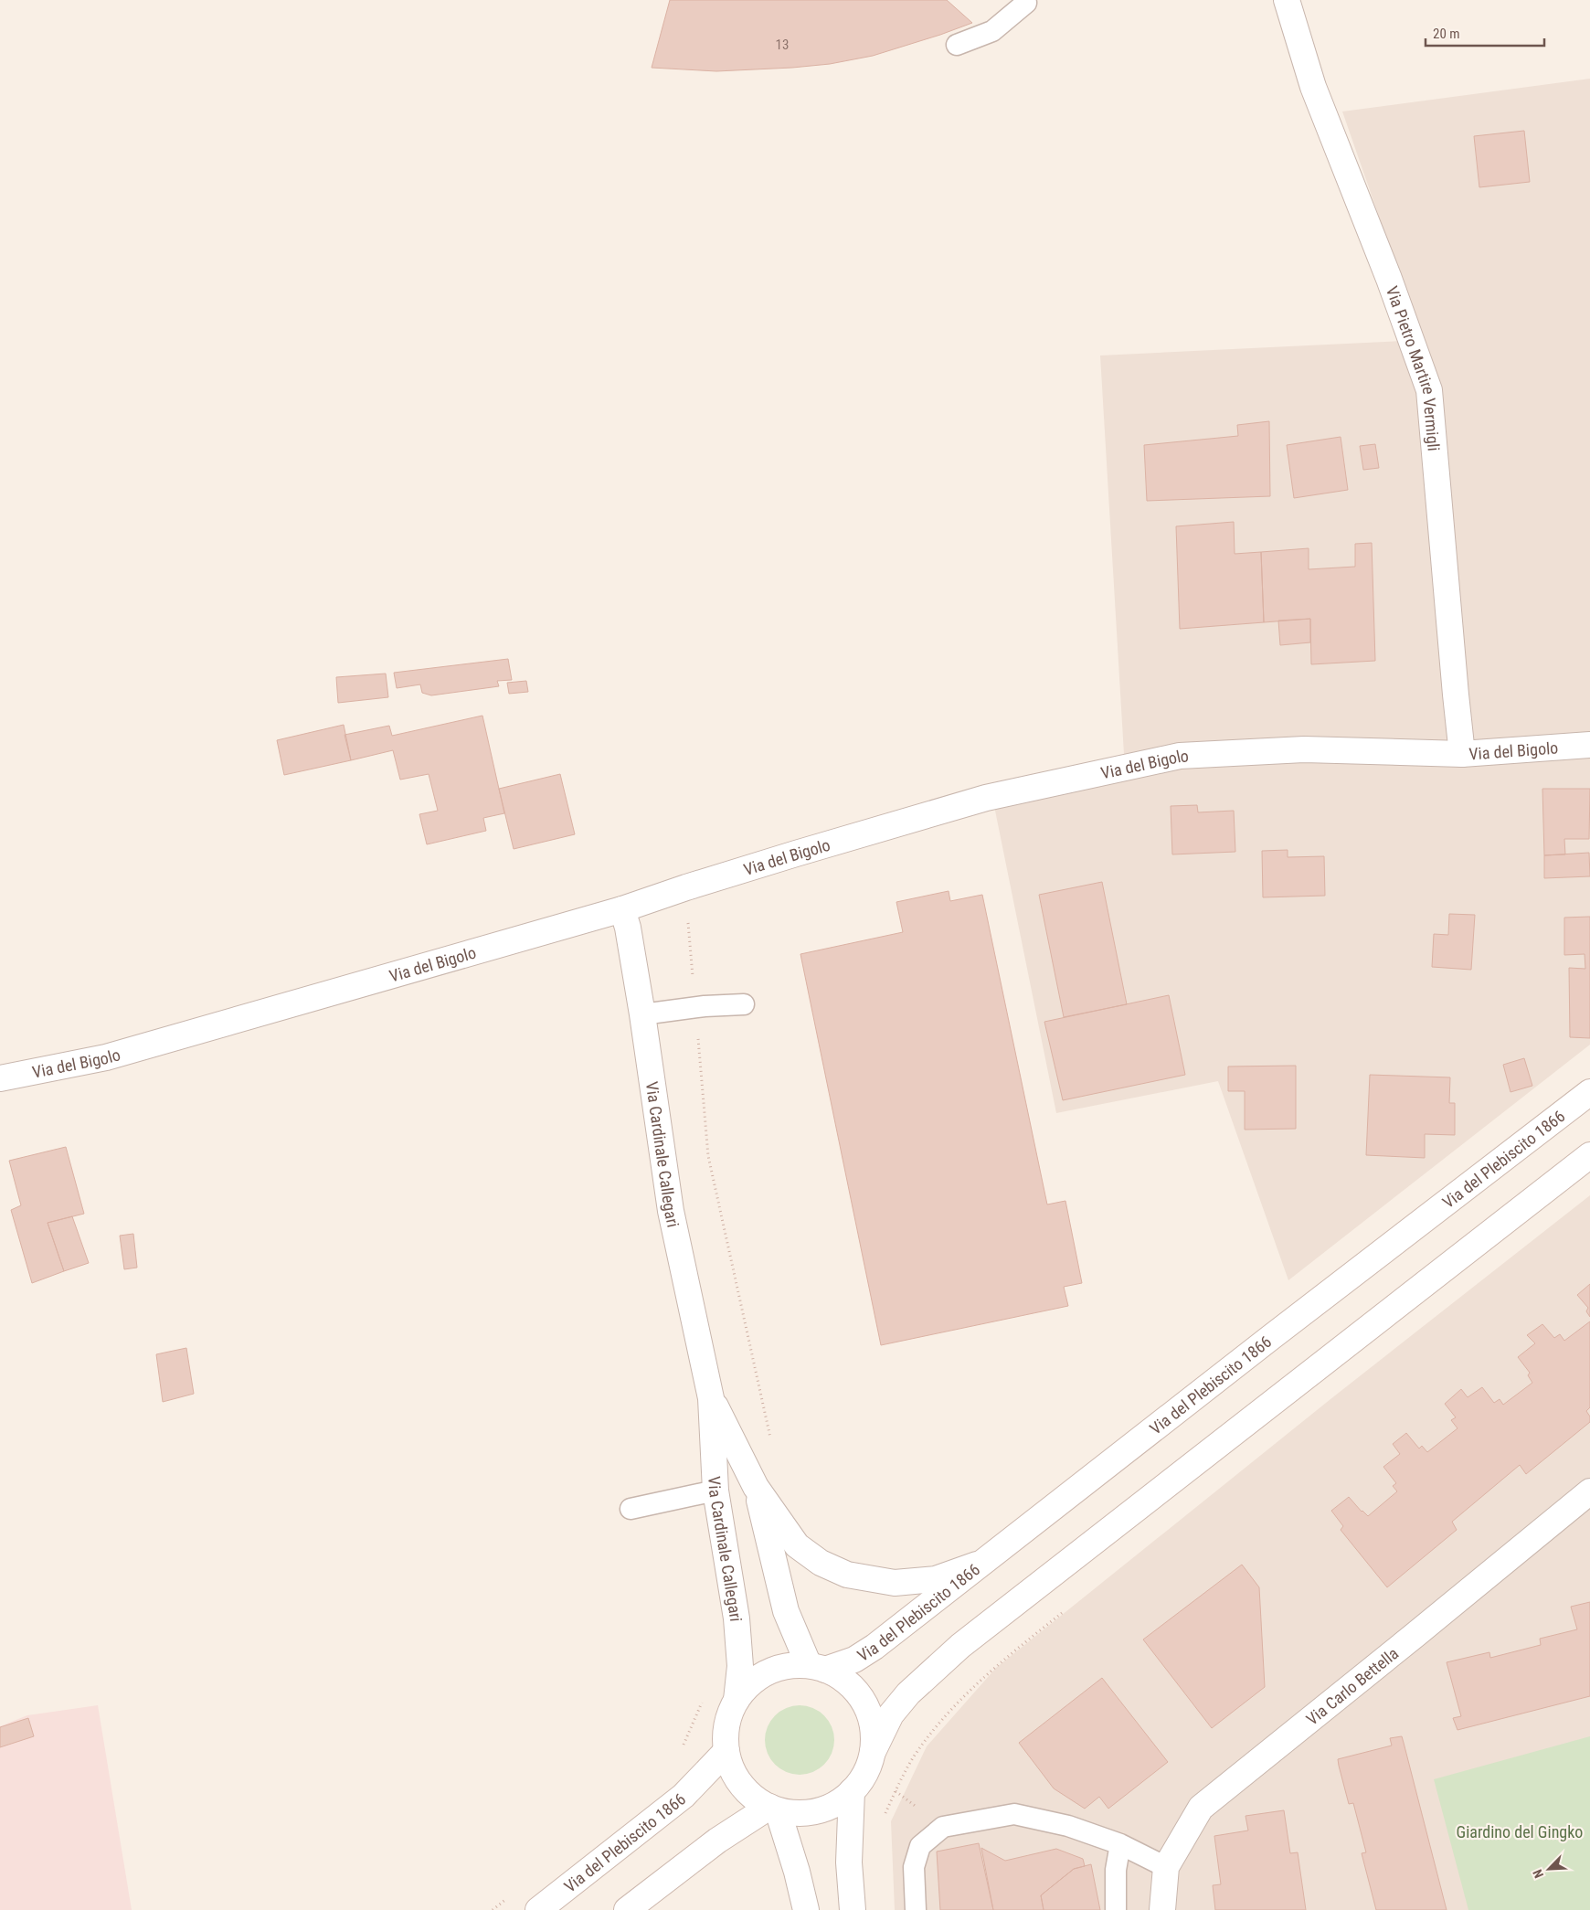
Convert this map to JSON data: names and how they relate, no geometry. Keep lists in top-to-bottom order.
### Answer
{
  "streets": {
    "street": [
      "Via Pietro Martire Vermigli",
      "Via del Bigolo",
      "Via Cardinale Callegari",
      "Via del Plebiscito 1866",
      "Via Carlo Bettella"
    ]
  },
  "crossings": [
    ["Via Pietro Martire Vermigli", "Via del Bigolo"],
    ["Via del Bigolo", "Via Cardinale Callegari"],
    ["Via Cardinale Callegari", "Via del Plebiscito 1866"]
  ],
  "parks": ["Giardino del Gingko"],
  "house_numbers": ["13"],
  "scale_bar": "20 m",
  "north": "bottom left"
}
